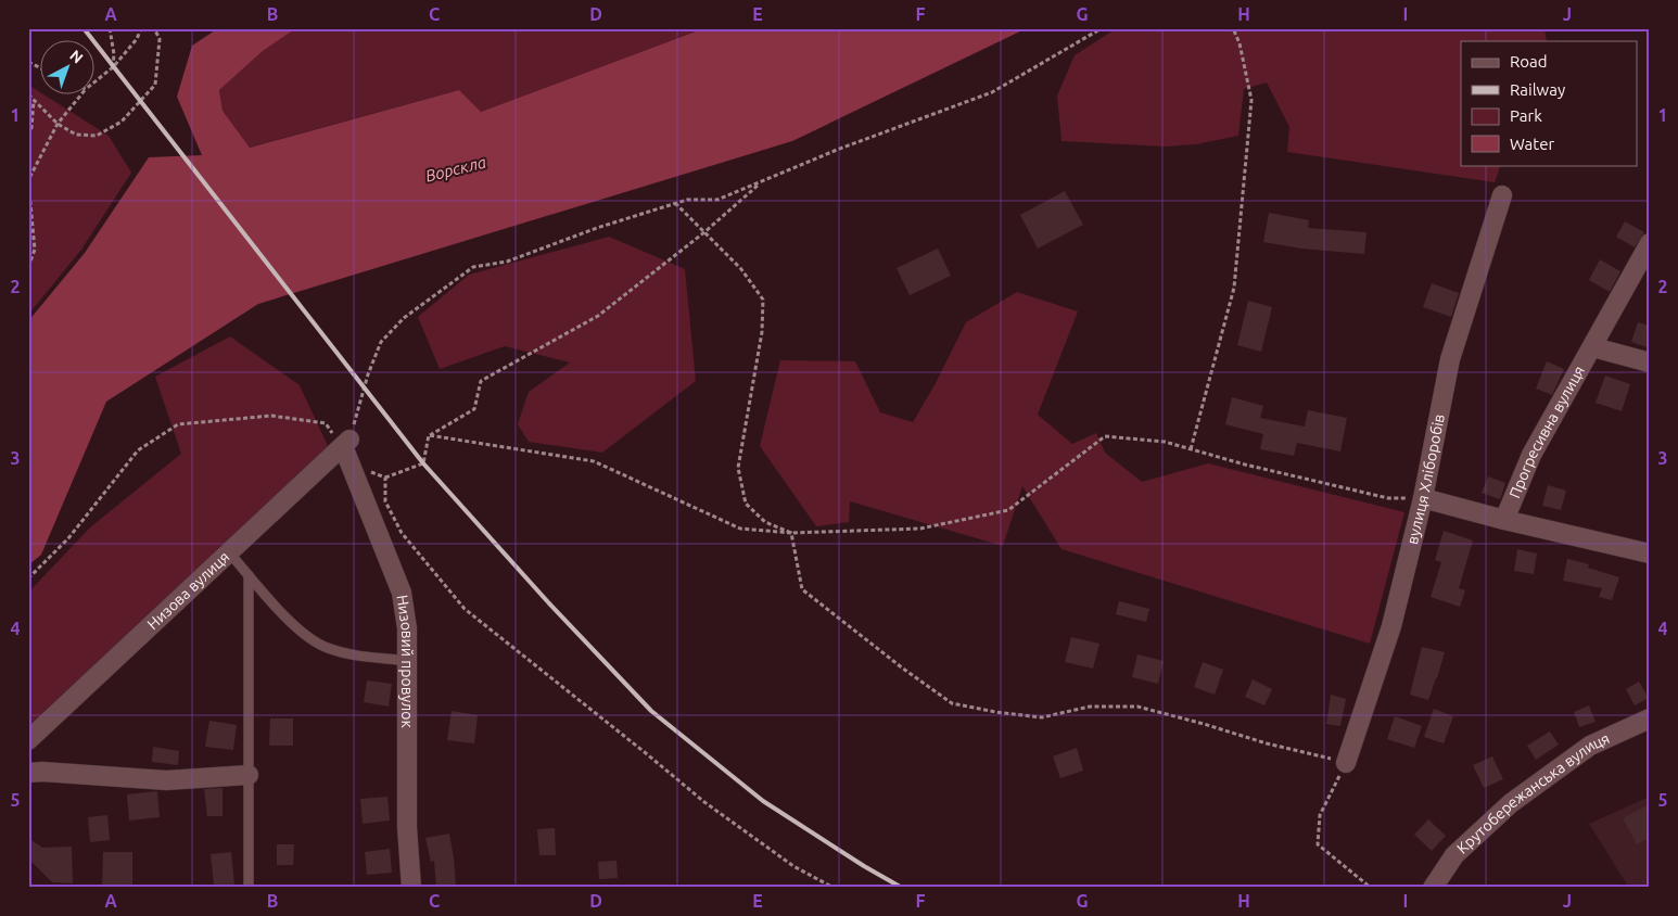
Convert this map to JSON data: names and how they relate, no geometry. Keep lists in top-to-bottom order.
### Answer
{
  "streets": {
    "street": [
      "Прогресивна вулиця",
      "вулиця Хліборобів",
      "Низова вулиця",
      "Низовий провулок",
      "Крутобережанська вулиця"
    ]
  },
  "crossings": [
    ["Низова вулиця", "Низовий провулок"]
  ],
  "water": ["Ворскла"],
  "legend": [
    "Road",
    "Railway",
    "Park",
    "Water"
  ],
  "north": "top right",
  "grid": {
    "columns": [
      "A",
      "B",
      "C",
      "D",
      "E",
      "F",
      "G",
      "H",
      "I",
      "J"
    ],
    "rows": [
      "1",
      "2",
      "3",
      "4",
      "5"
    ]
  }
}
